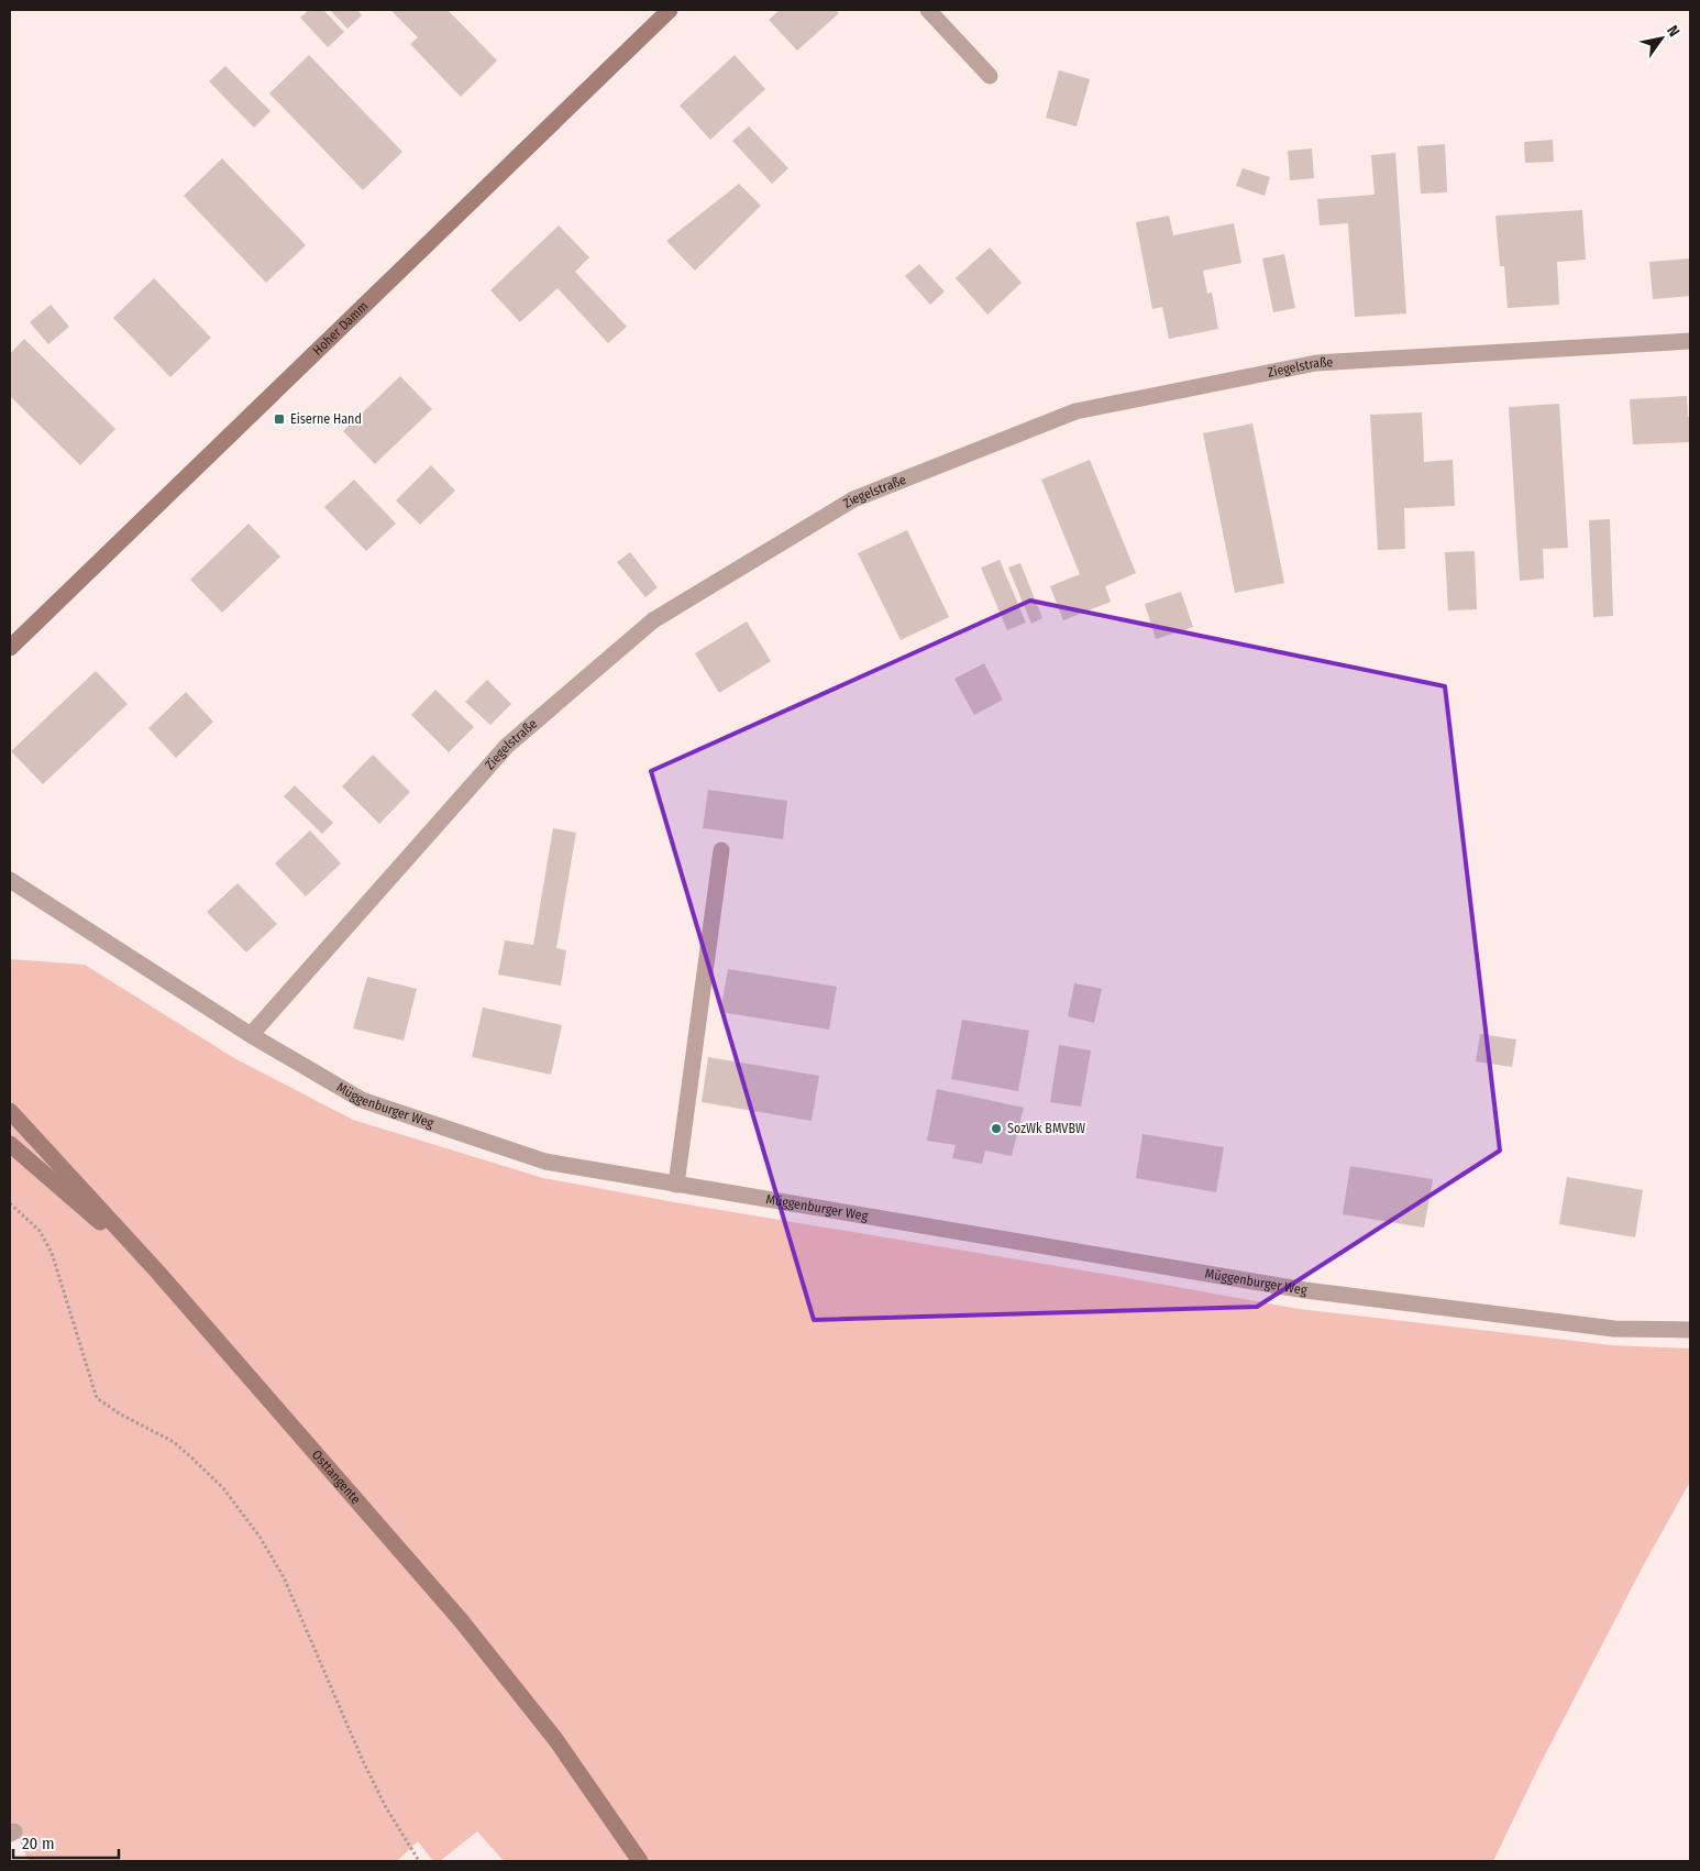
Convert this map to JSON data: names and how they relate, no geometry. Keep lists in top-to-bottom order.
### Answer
{
  "streets": {
    "main road": ["Hoher Damm", "Osttangente"],
    "street": ["Ziegelstraße", "Müggenburger Weg"]
  },
  "crossings": [
    ["Ziegelstraße", "Müggenburger Weg"]
  ],
  "places": {
    "transit": ["Eiserne Hand"],
    "other": ["SozWk BMVBW"]
  },
  "scale_bar": "20 m",
  "north": "top right"
}
